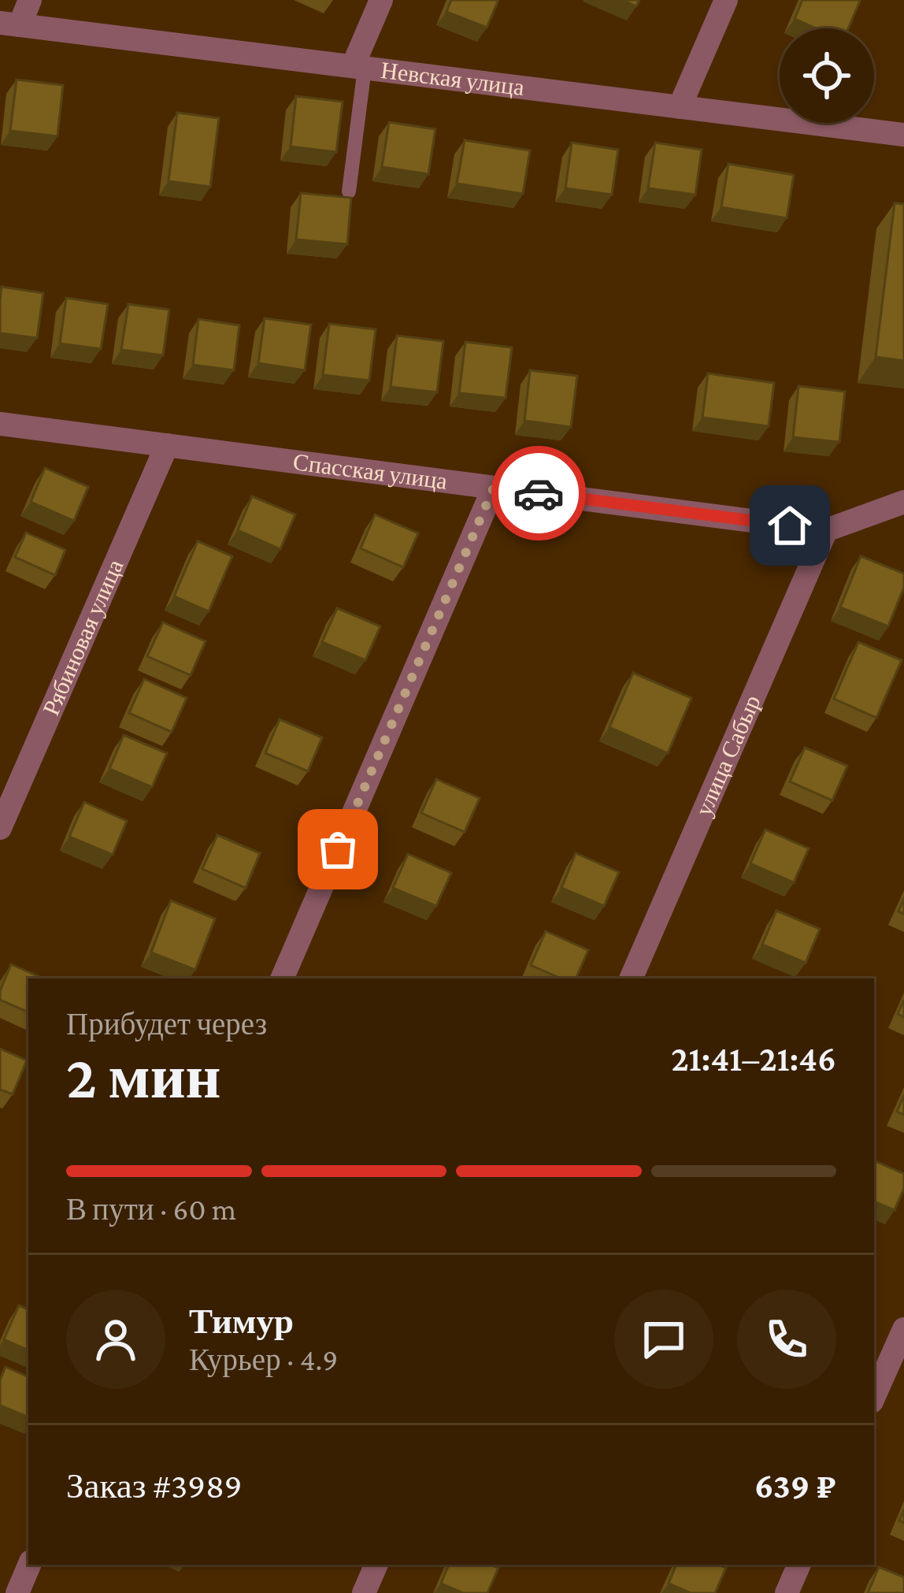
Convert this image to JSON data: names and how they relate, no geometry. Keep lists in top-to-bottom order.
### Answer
{
  "streets": {
    "street": [
      "Невская улица",
      "Спасская улица",
      "Рябиновая улица",
      "улица Сабыр"
    ]
  },
  "crossings": [
    ["Спасская улица", "Рябиновая улица"],
    ["Спасская улица", "улица Сабыр"]
  ],
  "page": {
    "heading": ["2 мин", "Прибудет через", "21:41–21:46"],
    "panel": [
      "Тимур",
      "Курьер · 4.9",
      "Заказ #3989",
      "639 ₽"
    ],
    "bar": "В пути · 60 m"
  }
}
